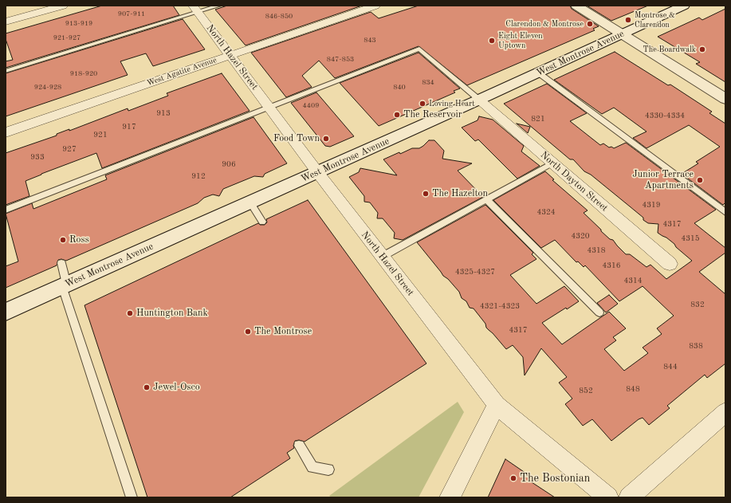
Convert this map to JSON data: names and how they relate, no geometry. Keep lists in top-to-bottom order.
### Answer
{
  "streets": {
    "main road": ["West Montrose Avenue"],
    "street": ["North Hazel Street", "West Agatite Avenue", "North Dayton Street"]
  },
  "crossings": [
    ["West Montrose Avenue", "North Hazel Street"],
    ["West Montrose Avenue", "North Dayton Street"],
    ["North Hazel Street", "West Agatite Avenue"]
  ],
  "places": [
    "Montrose & Clarendon",
    "Clarendon & Montrose",
    "Eight Eleven Uptown",
    "The Boardwalk",
    "Loving Heart",
    "The Reservoir",
    "Food Town",
    "Junior Terrace Apartments",
    "The Hazelton",
    "Ross",
    "Huntington Bank",
    "The Montrose",
    "Jewel-Osco",
    "The Bostonian"
  ],
  "house_numbers": [
    "907-911",
    "846-850",
    "913-919",
    "921-927",
    "843",
    "847-853",
    "918-920",
    "834",
    "924-928",
    "840",
    "4409",
    "913",
    "4330-4334",
    "821",
    "917",
    "921",
    "927",
    "933",
    "906",
    "912",
    "4319",
    "4324",
    "4317",
    "4320",
    "4315",
    "4318",
    "4316",
    "4325-4327",
    "4314",
    "832",
    "4321-4323",
    "4317",
    "838",
    "844",
    "848",
    "852"
  ]
}
